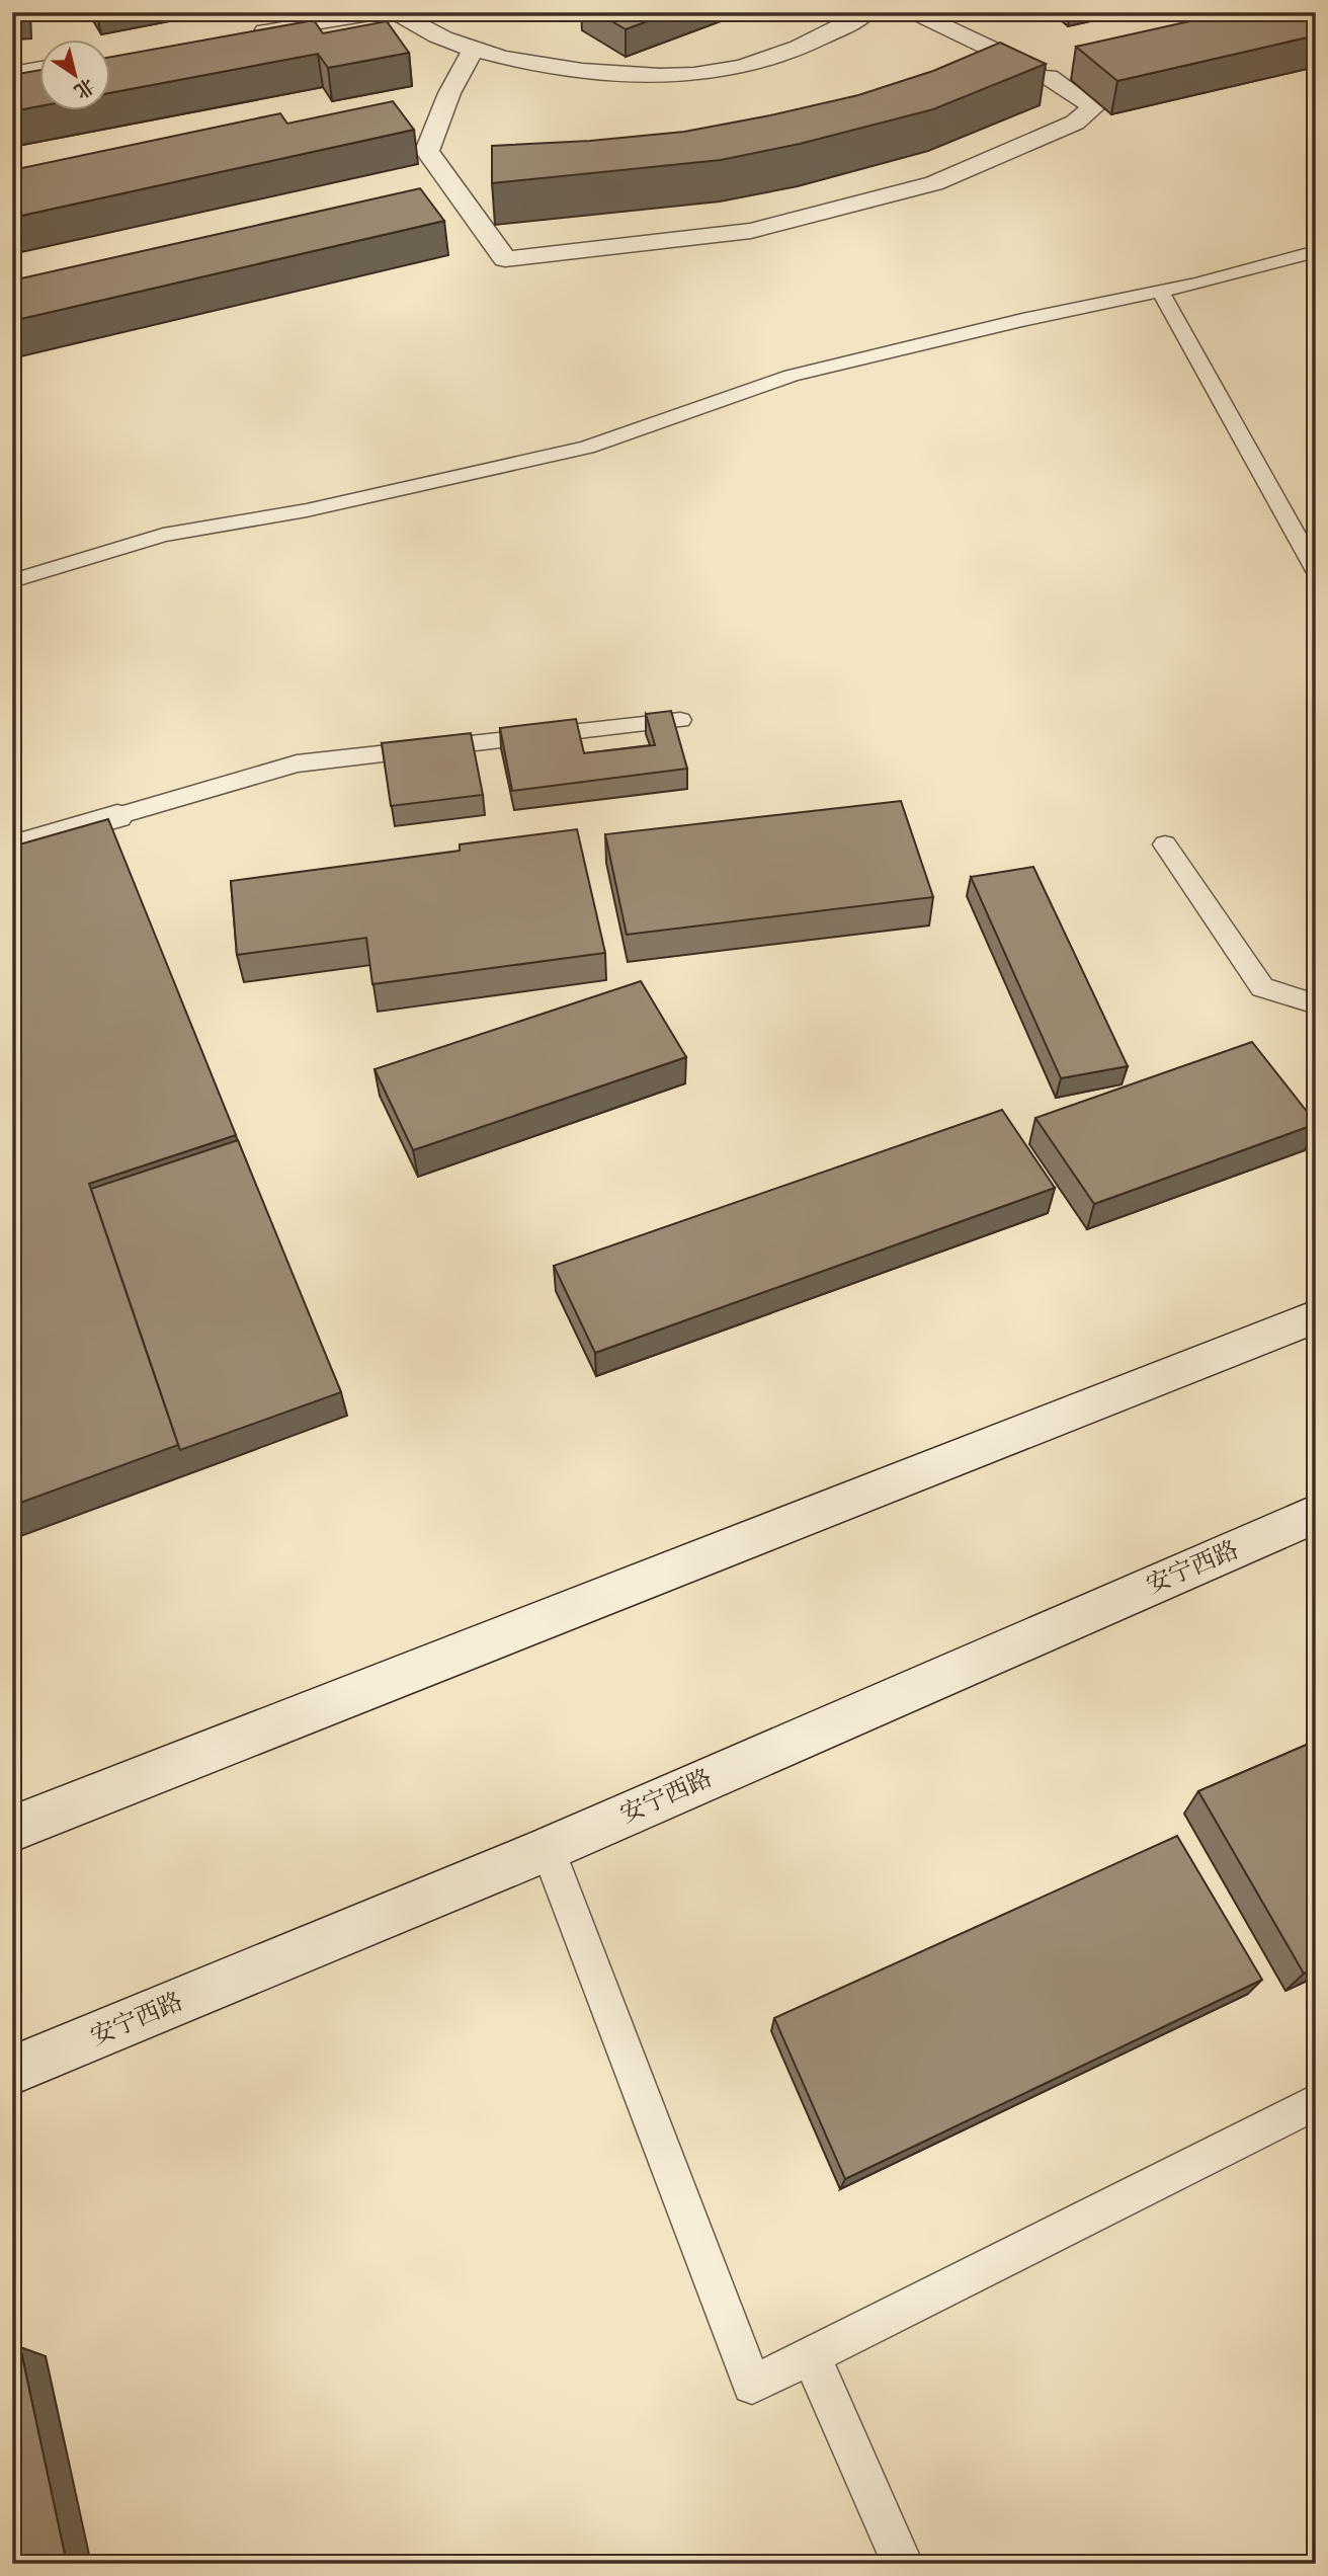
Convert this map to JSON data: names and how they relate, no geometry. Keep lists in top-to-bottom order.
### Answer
{
  "streets": {
    "street": ["安宁西路"]
  },
  "north": "bottom right"
}
